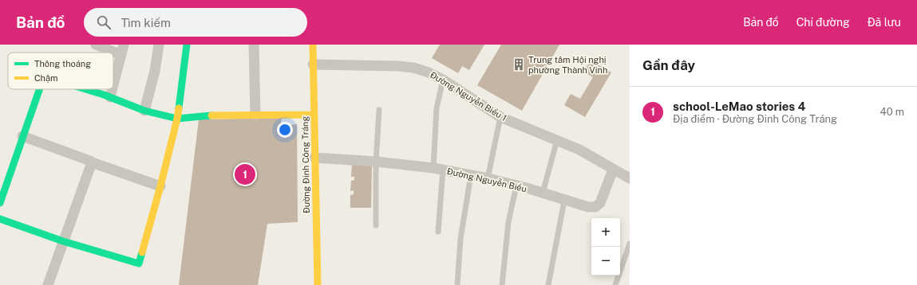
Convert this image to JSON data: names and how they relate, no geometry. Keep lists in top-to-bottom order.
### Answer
{
  "streets": {
    "street": ["Đường Nguyễn Biểu 1", "Đường Đinh Công Tráng", "Đường Nguyễn Biểu"]
  },
  "crossings": [
    ["Đường Nguyễn Biểu 1", "Đường Đinh Công Tráng"],
    ["Đường Nguyễn Biểu 1", "Đường Nguyễn Biểu"],
    ["Đường Đinh Công Tráng", "Đường Nguyễn Biểu"]
  ],
  "places": {
    "building": ["Trung tâm Hội nghị phường Thành Vinh"]
  },
  "legend": ["Thông thoáng", "Chậm"],
  "page": {
    "header": "Bản đồ",
    "search": "Tìm kiếm",
    "nav": ["Bản đồ", "Chỉ đường", "Đã lưu"],
    "heading": "Gần đây",
    "list": [
      {
        "mark": "1",
        "name": "school-LeMao stories 4",
        "note": "Địa điểm · Đường Đinh Công Tráng",
        "value": "40 m"
      }
    ],
    "pins": "1",
    "map_buttons": ["+", "−"]
  }
}
